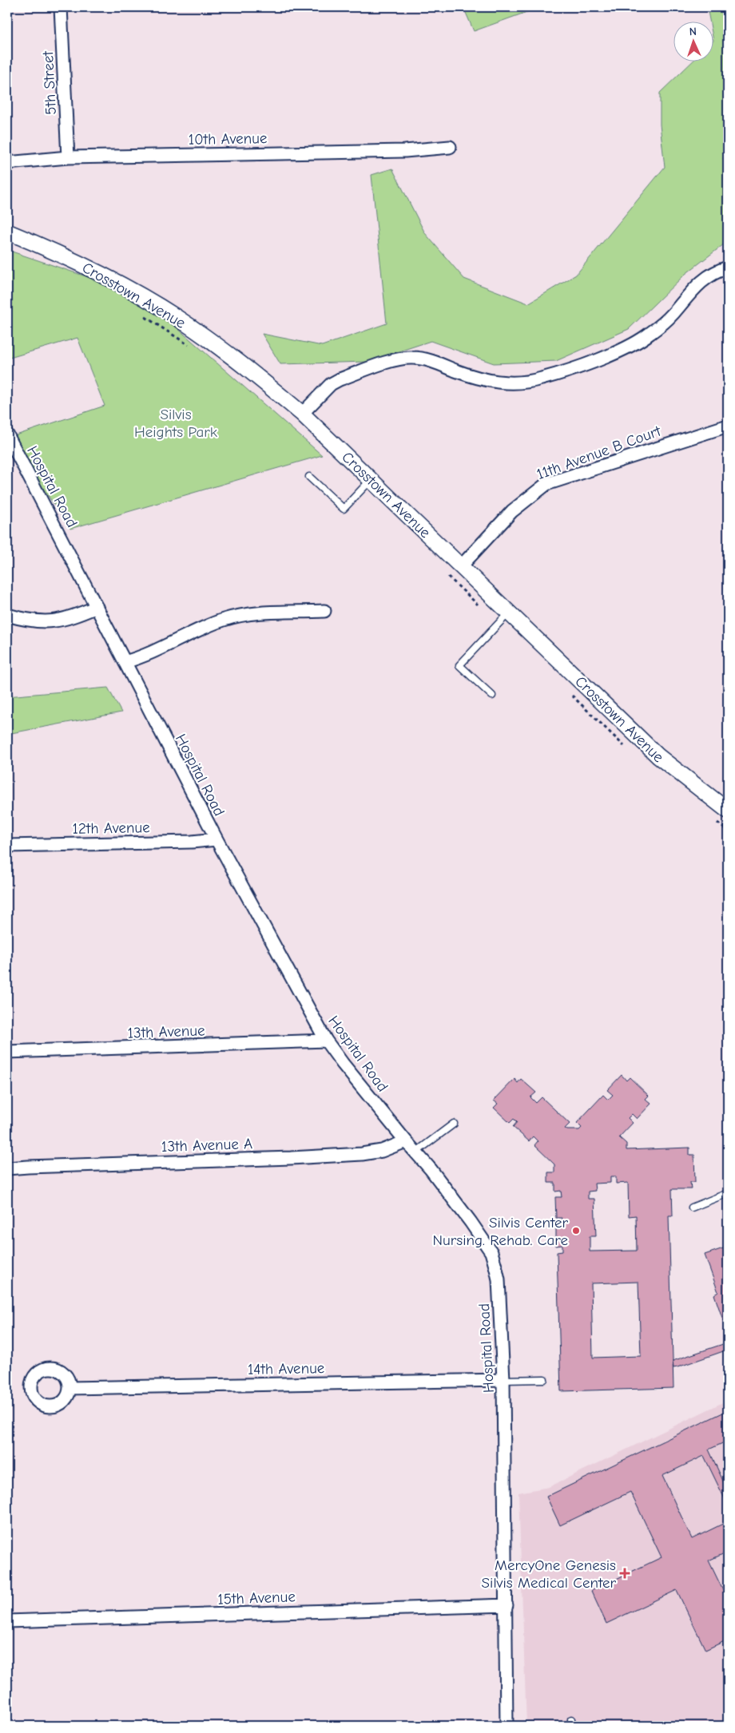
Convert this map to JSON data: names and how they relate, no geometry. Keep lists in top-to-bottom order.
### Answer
{
  "streets": {
    "street": [
      "5th Street",
      "10th Avenue",
      "Crosstown Avenue",
      "11th Avenue B Court",
      "Hospital Road",
      "12th Avenue",
      "13th Avenue",
      "13th Avenue A",
      "14th Avenue",
      "15th Avenue"
    ]
  },
  "crossings": [
    ["5th Street", "10th Avenue"],
    ["Crosstown Avenue", "11th Avenue B Court"],
    ["Hospital Road", "12th Avenue"],
    ["Hospital Road", "13th Avenue"],
    ["Hospital Road", "13th Avenue A"],
    ["Hospital Road", "14th Avenue"],
    ["Hospital Road", "15th Avenue"]
  ],
  "parks": ["Silvis Heights Park"],
  "places": {
    "other": ["Silvis Center Nursing. Rehab. Care"],
    "health": ["MercyOne Genesis Silvis Medical Center"]
  },
  "north": "top"
}
